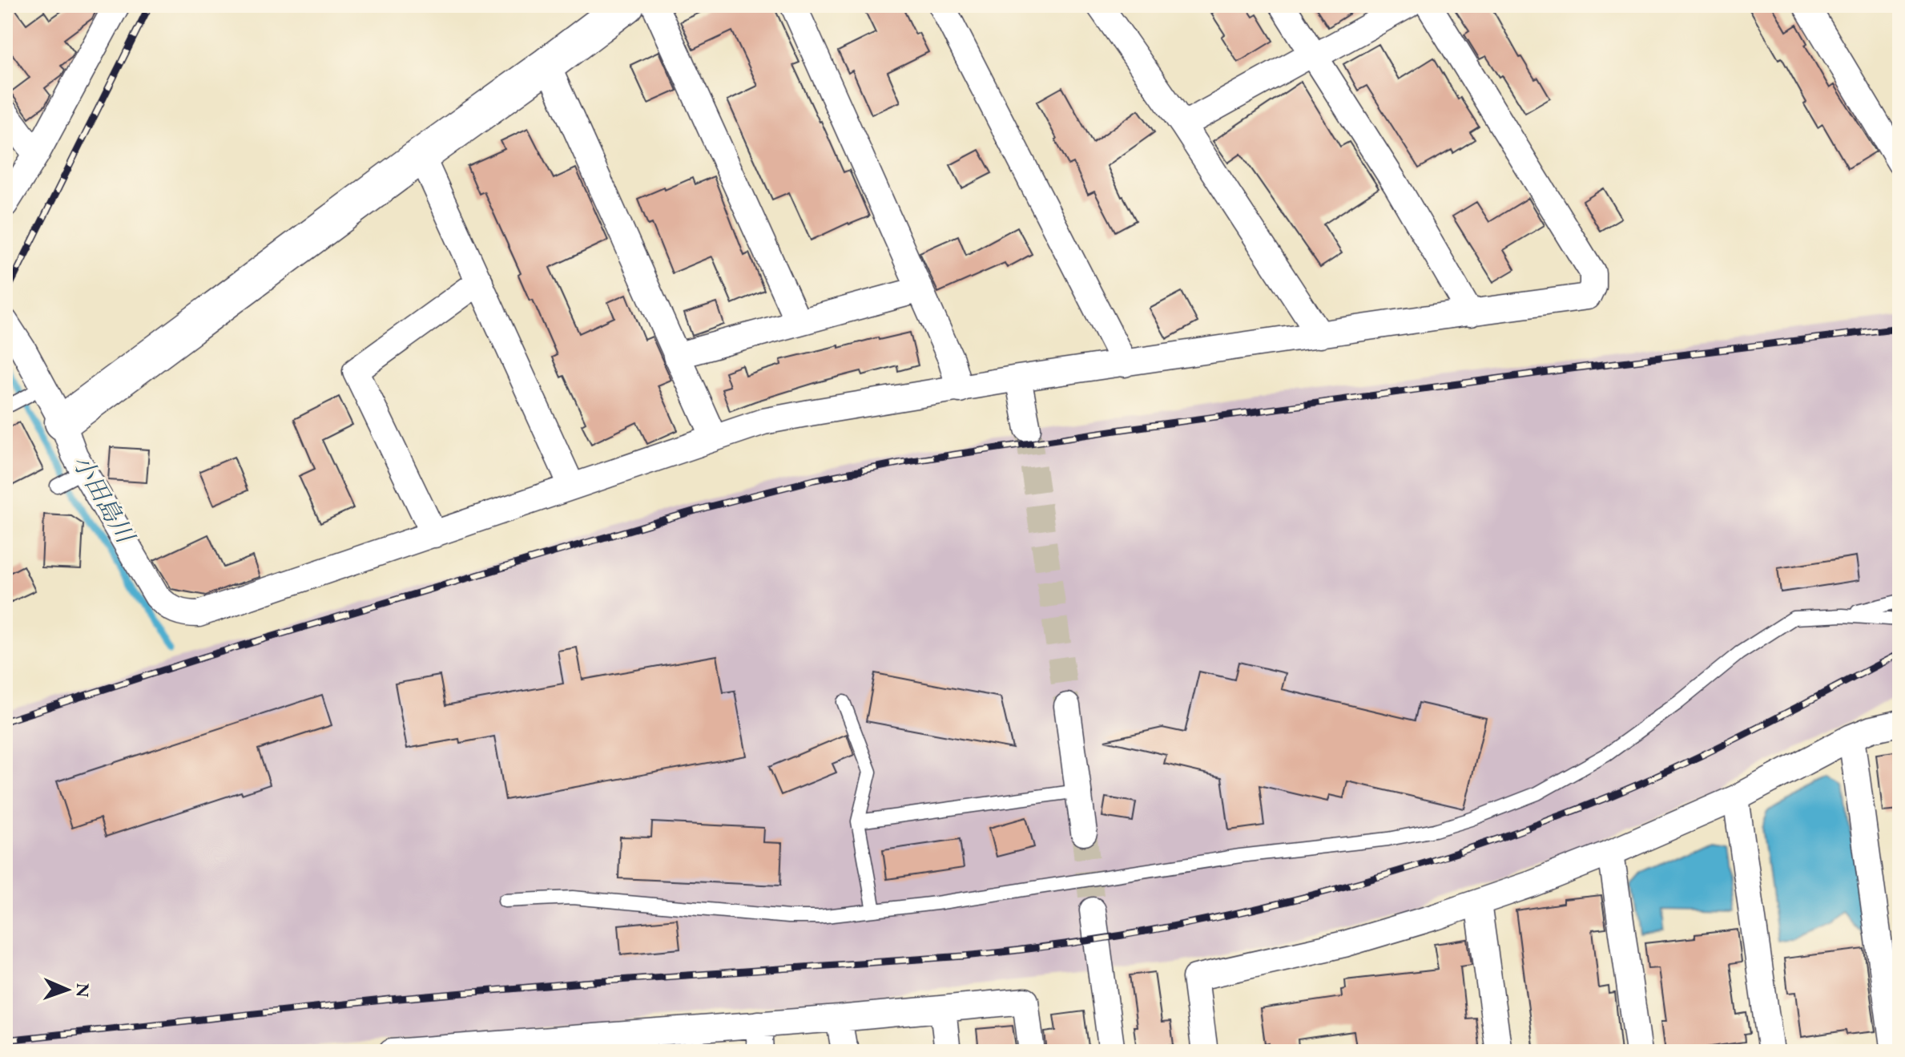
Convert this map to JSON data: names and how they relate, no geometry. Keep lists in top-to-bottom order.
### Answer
{
  "water": ["小田島川"],
  "north": "right"
}
